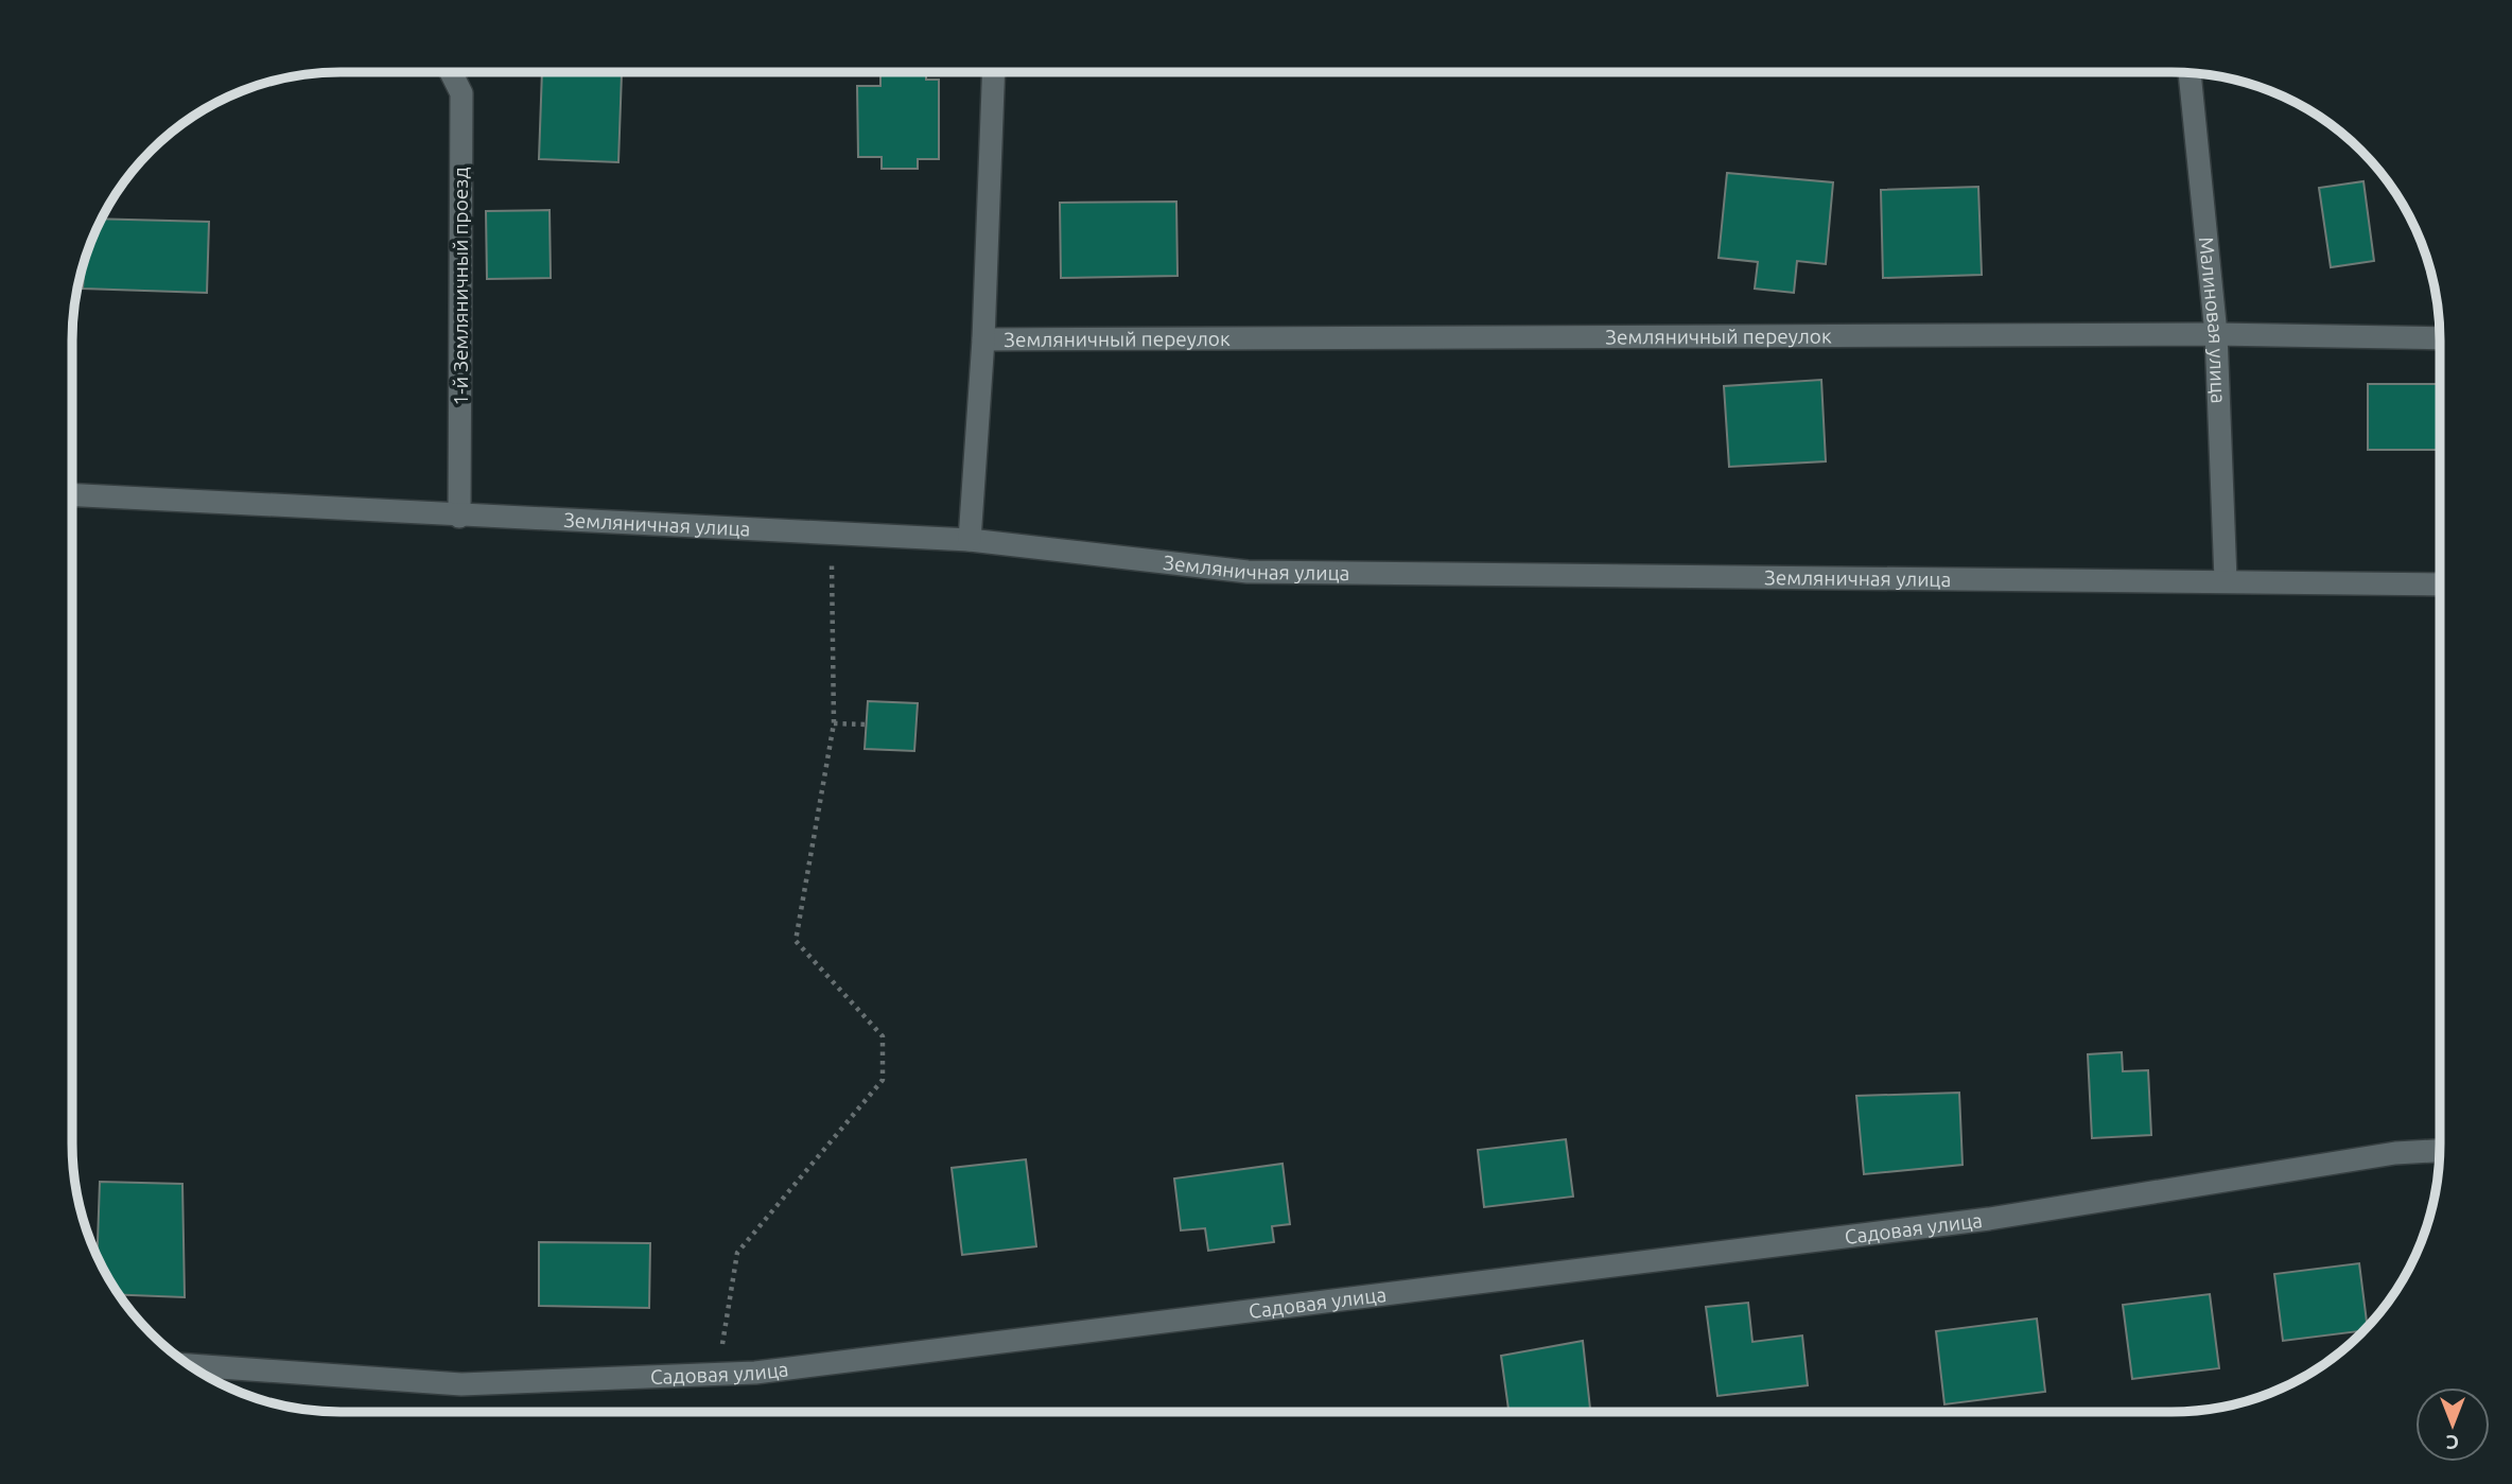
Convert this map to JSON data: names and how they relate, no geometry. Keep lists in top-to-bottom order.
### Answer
{
  "streets": {
    "street": [
      "1-й Земляничный проезд",
      "Малиновая улица",
      "Земляничный переулок",
      "Земляничная улица",
      "Садовая улица"
    ]
  },
  "crossings": [
    ["1-й Земляничный проезд", "Земляничная улица"],
    ["Малиновая улица", "Земляничный переулок"],
    ["Малиновая улица", "Земляничная улица"]
  ],
  "north": "bottom"
}
